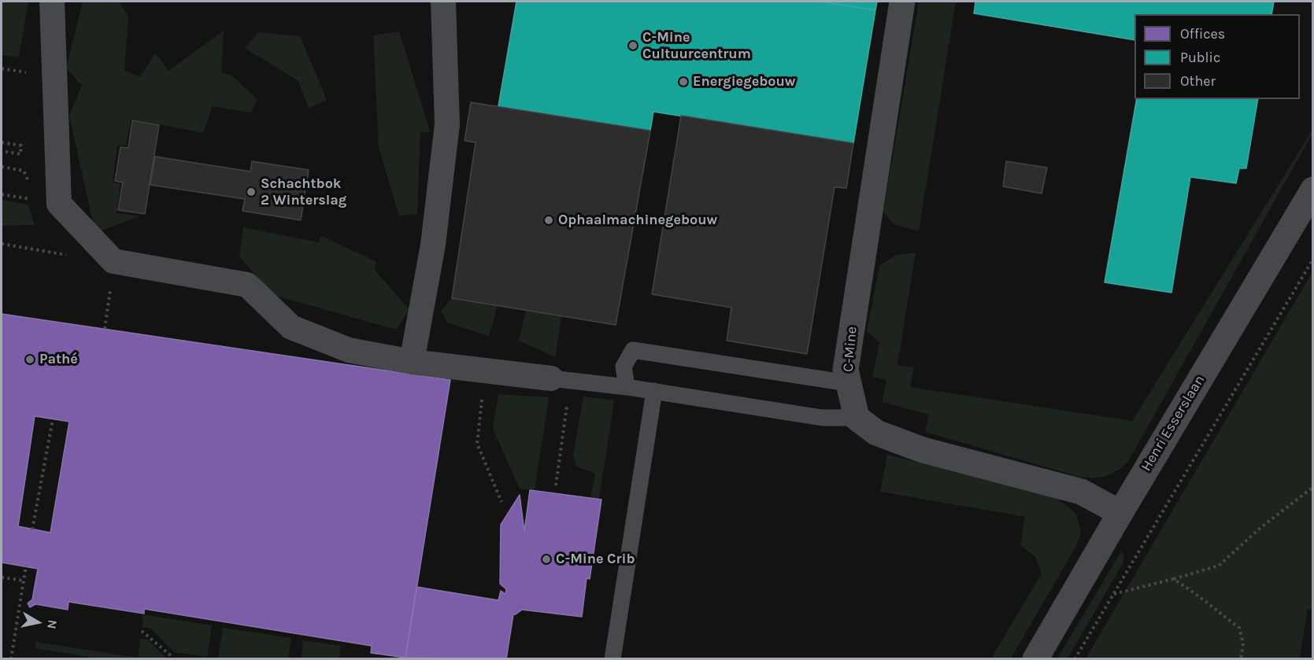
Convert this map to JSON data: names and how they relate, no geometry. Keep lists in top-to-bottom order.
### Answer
{
  "streets": {
    "street": ["C-Mine", "Henri Esserslaan"]
  },
  "places": [
    "C-Mine Cultuurcentrum",
    "Energiegebouw",
    "Schachtbok 2 Winterslag",
    "Ophaalmachinegebouw",
    "Pathé",
    "C-Mine Crib"
  ],
  "legend": ["Offices", "Public", "Other"],
  "north": "right"
}
